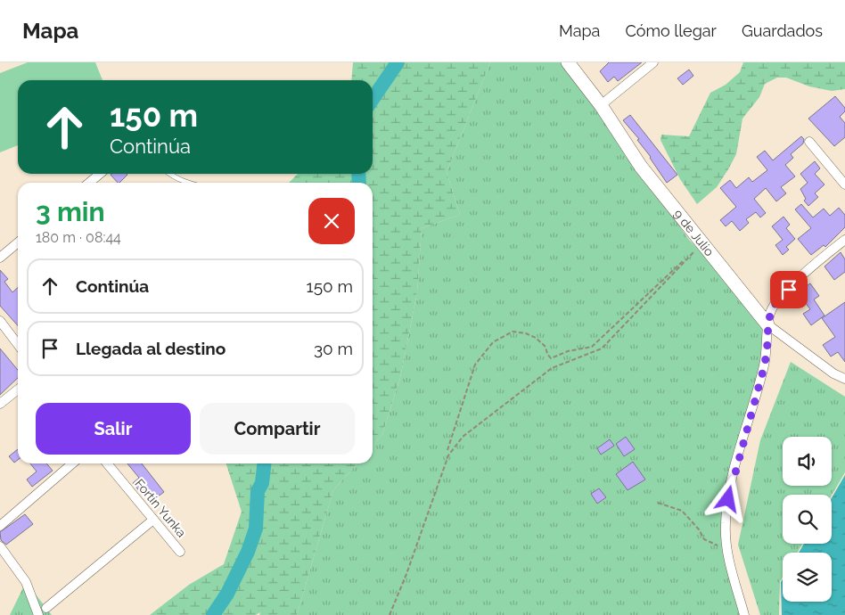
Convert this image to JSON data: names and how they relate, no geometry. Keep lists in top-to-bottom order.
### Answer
{
  "streets": {
    "main road": ["9 de Julio"],
    "street": ["Fortín Yunka"]
  },
  "page": {
    "header": "Mapa",
    "nav": ["Mapa", "Cómo llegar", "Guardados"],
    "turn": ["150 m", "Continúa"],
    "heading": ["3 min", "180 m · 08:44"],
    "list": [
      {
        "name": "Continúa",
        "value": "150 m"
      },
      {
        "name": "Llegada al destino",
        "value": "30 m"
      }
    ],
    "buttons": ["Salir", "Compartir"]
  }
}
